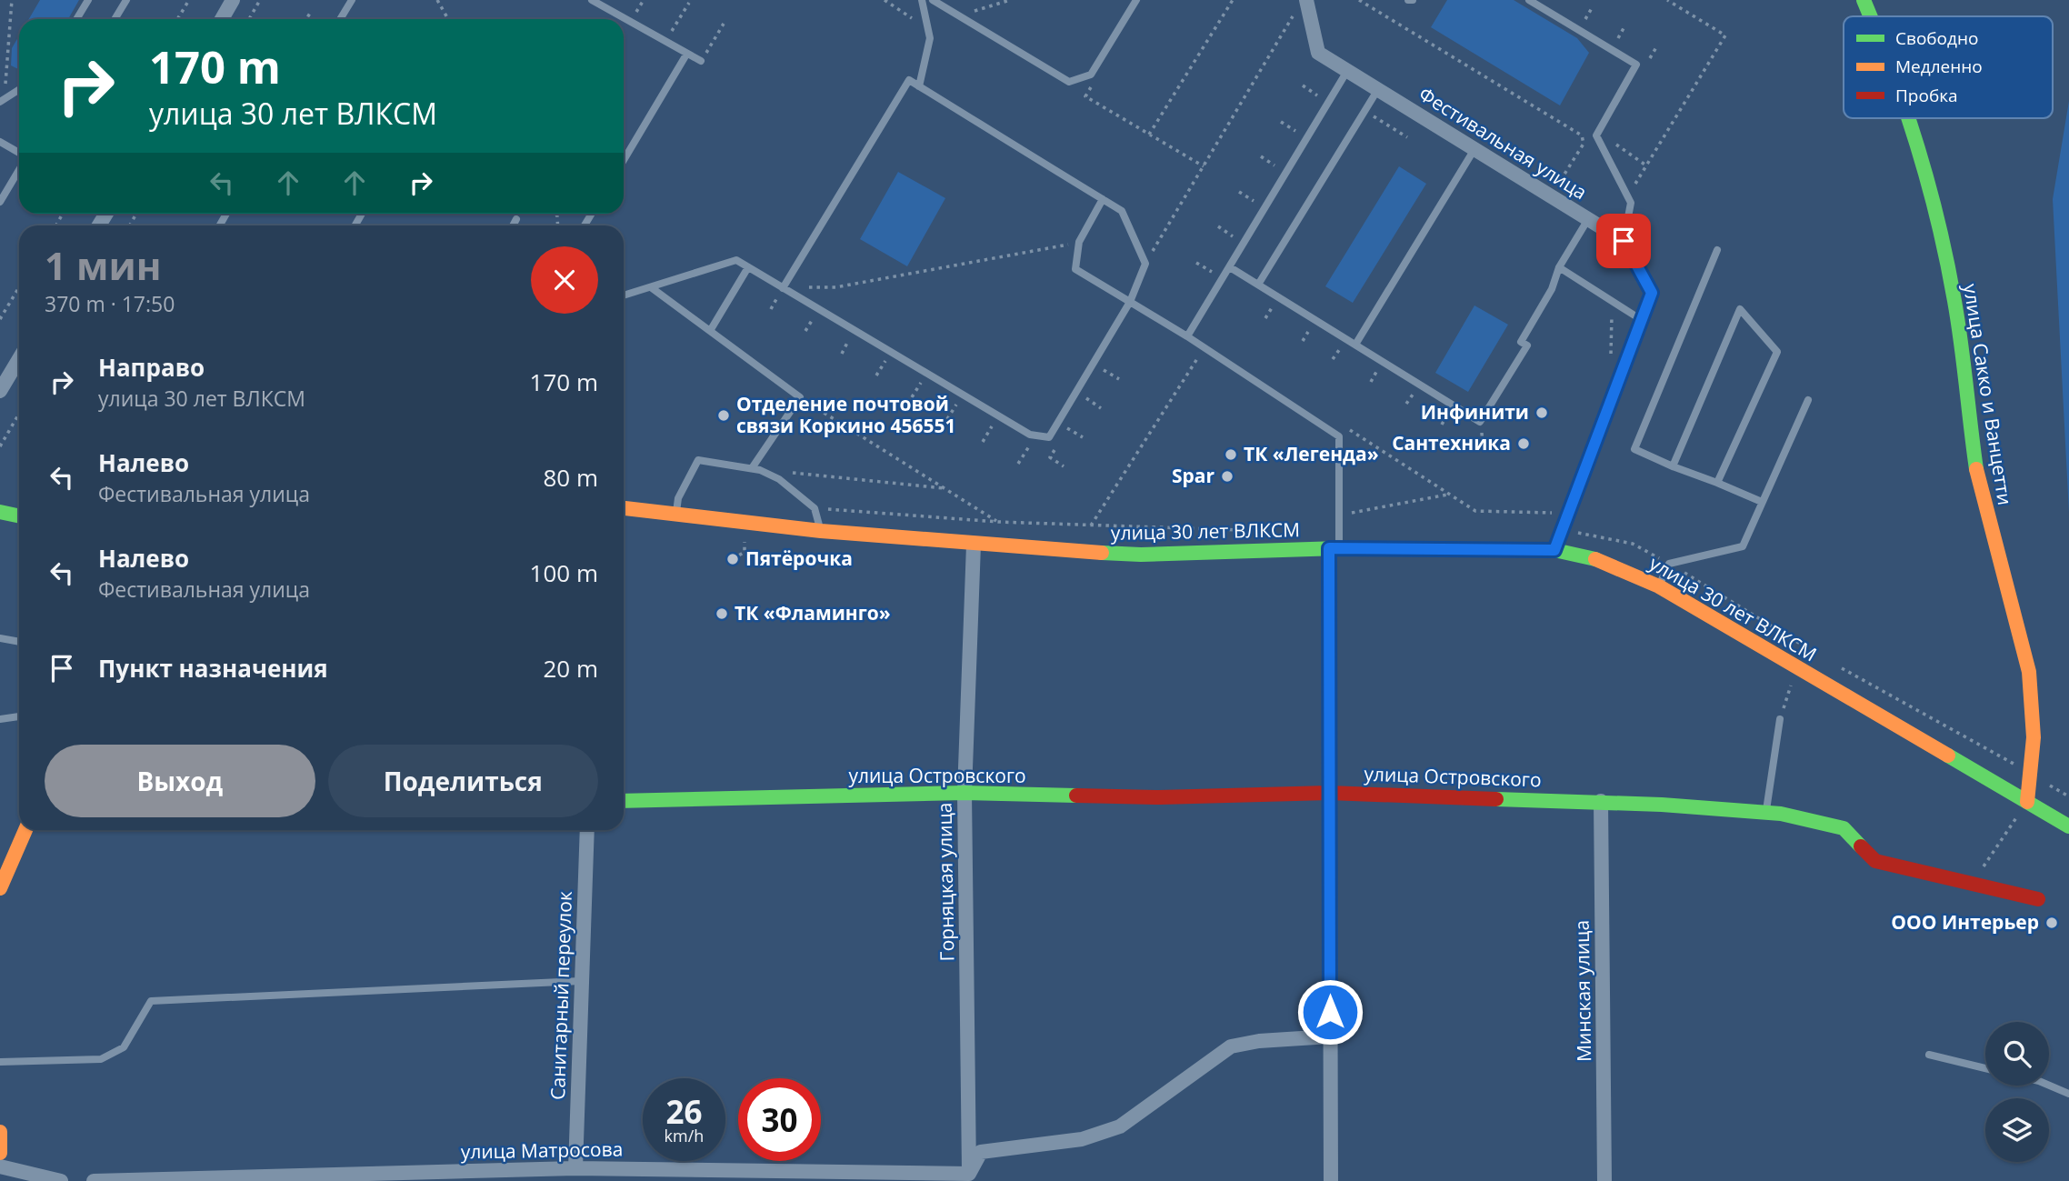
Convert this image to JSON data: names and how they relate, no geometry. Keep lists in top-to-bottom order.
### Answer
{
  "streets": {
    "street": [
      "Фестивальная улица",
      "улица Сакко и Ванцетти",
      "улица 30 лет ВЛКСМ",
      "улица Островского",
      "Горняцкая улица",
      "Минская улица",
      "Санитарный переулок",
      "улица Матросова"
    ]
  },
  "crossings": [
    ["Фестивальная улица", "улица 30 лет ВЛКСМ"],
    ["улица Сакко и Ванцетти", "улица 30 лет ВЛКСМ"],
    ["улица 30 лет ВЛКСМ", "Горняцкая улица"],
    ["улица Островского", "Горняцкая улица"],
    ["улица Островского", "Минская улица"],
    ["Горняцкая улица", "улица Матросова"],
    ["Санитарный переулок", "улица Матросова"]
  ],
  "places": [
    "Инфинити",
    "Отделение почтовой связи Коркино 456551",
    "Сантехника",
    "ТК «Легенда»",
    "Spar",
    "Пятёрочка",
    "ТК «Фламинго»",
    "ООО Интерьер"
  ],
  "legend": ["Свободно", "Медленно", "Пробка"],
  "page": {
    "turn": ["170 m", "улица 30 лет ВЛКСМ"],
    "heading": ["1 мин", "370 m · 17:50"],
    "list": [
      {
        "name": "Направо",
        "note": "улица 30 лет ВЛКСМ",
        "value": "170 m"
      },
      {
        "name": "Налево",
        "note": "Фестивальная улица",
        "value": "80 m"
      },
      {
        "name": "Налево",
        "note": "Фестивальная улица",
        "value": "100 m"
      },
      {
        "name": "Пункт назначения",
        "value": "20 m"
      }
    ],
    "buttons": ["Выход", "Поделиться"],
    "speed": "26 km/h",
    "limit": "30"
  }
}
